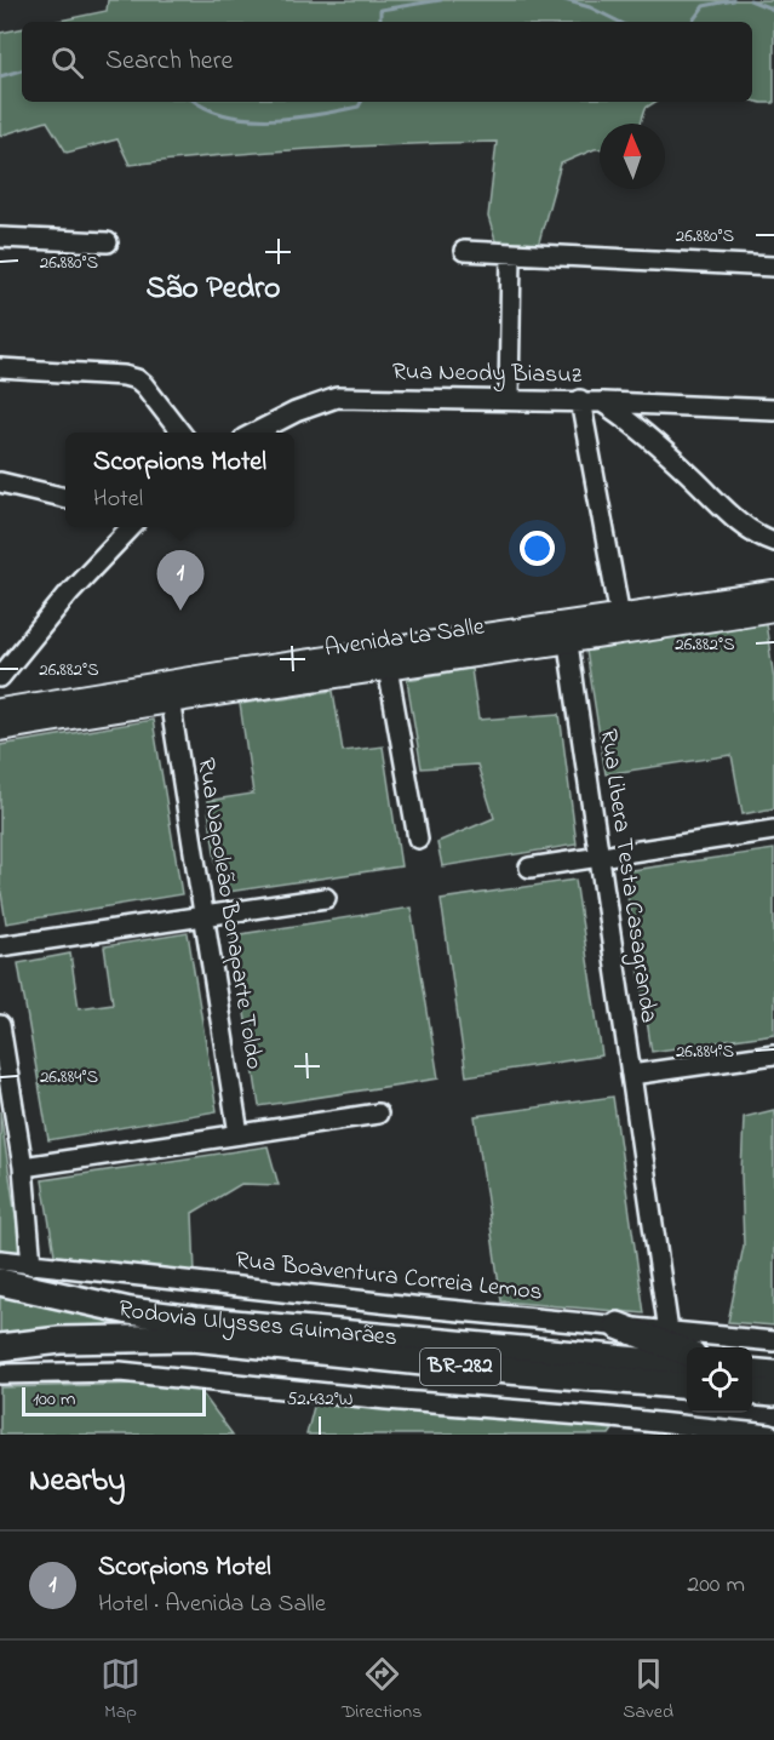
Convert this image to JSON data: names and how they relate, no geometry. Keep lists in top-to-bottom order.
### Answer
{
  "streets": {
    "highway": ["Rodovia Ulysses Guimarães", "BR-282"],
    "main road": ["Avenida La Salle"],
    "street": [
      "Rua Neody Biasuz",
      "Rua Libera Testa Casagranda",
      "Rua Napoleão Bonaparte Toldo",
      "Rua Boaventura Correia Lemos"
    ]
  },
  "crossings": [
    ["Avenida La Salle", "Rua Libera Testa Casagranda"],
    ["Avenida La Salle", "Rua Napoleão Bonaparte Toldo"],
    ["Rua Libera Testa Casagranda", "Rua Boaventura Correia Lemos"]
  ],
  "districts": ["São Pedro"],
  "scale_bar": "100 m",
  "north": "top",
  "page": {
    "search": "Search here",
    "popup": ["Scorpions Motel", "Hotel"],
    "pins": "1",
    "scale": "100 m",
    "heading": "Nearby",
    "list": [
      {
        "mark": "1",
        "name": "Scorpions Motel",
        "note": "Hotel · Avenida La Salle",
        "value": "200 m"
      }
    ],
    "nav": ["Map", "Directions", "Saved"]
  },
  "coordinates": [
    "26.880°S",
    "26.882°S",
    "26.884°S",
    "52.432°W"
  ]
}
